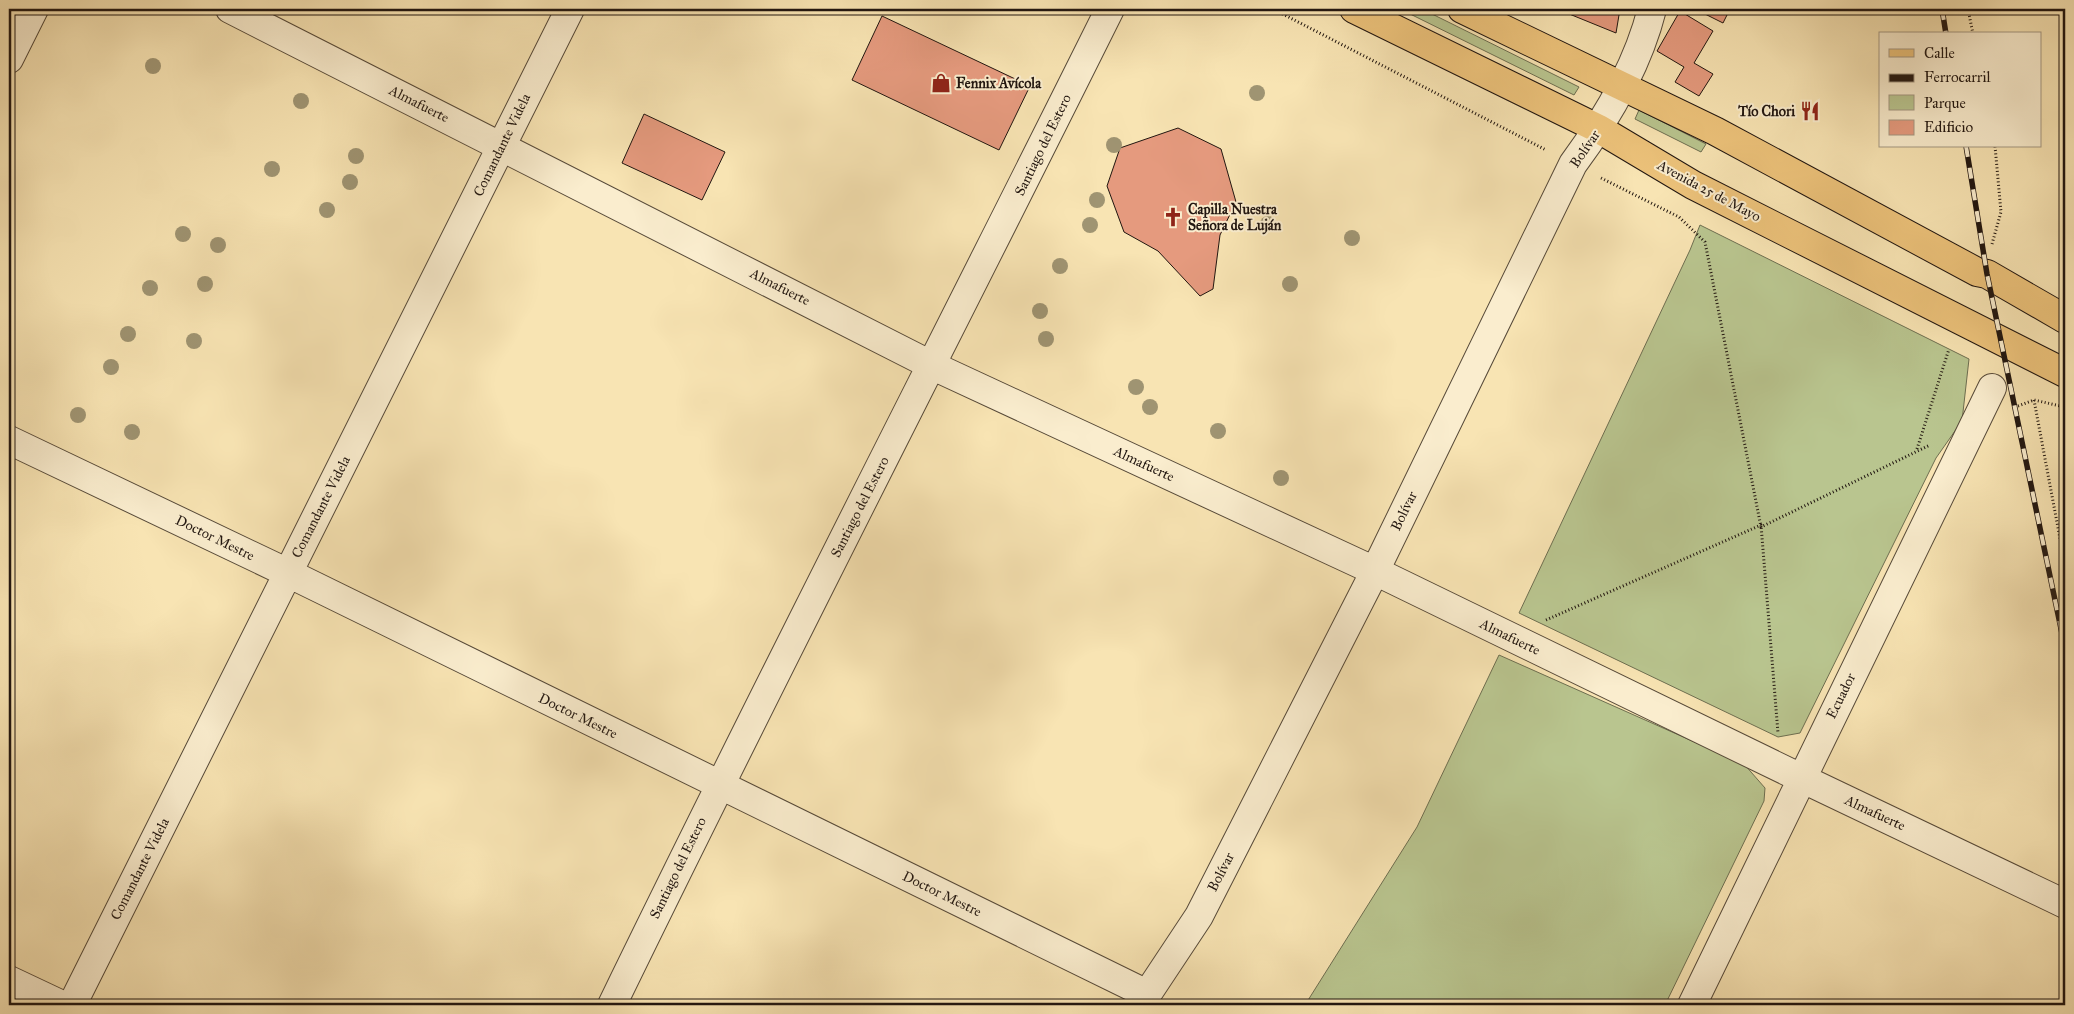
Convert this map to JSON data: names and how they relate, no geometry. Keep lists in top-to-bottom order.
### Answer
{
  "streets": {
    "main road": ["Avenida 25 de Mayo"],
    "street": [
      "Almafuerte",
      "Comandante Videla",
      "Santiago del Estero",
      "Bolívar",
      "Doctor Mestre",
      "Ecuador"
    ]
  },
  "crossings": [
    ["Almafuerte", "Comandante Videla"],
    ["Almafuerte", "Santiago del Estero"],
    ["Almafuerte", "Bolívar"],
    ["Almafuerte", "Ecuador"],
    ["Comandante Videla", "Doctor Mestre"],
    ["Santiago del Estero", "Doctor Mestre"],
    ["Bolívar", "Avenida 25 de Mayo"],
    ["Bolívar", "Doctor Mestre"]
  ],
  "places": {
    "shop": ["Fennix Avícola"],
    "restaurant": ["Tío Chori"],
    "church": ["Capilla Nuestra Señora de Luján"]
  },
  "legend": [
    "Calle",
    "Ferrocarril",
    "Parque",
    "Edificio"
  ]
}
